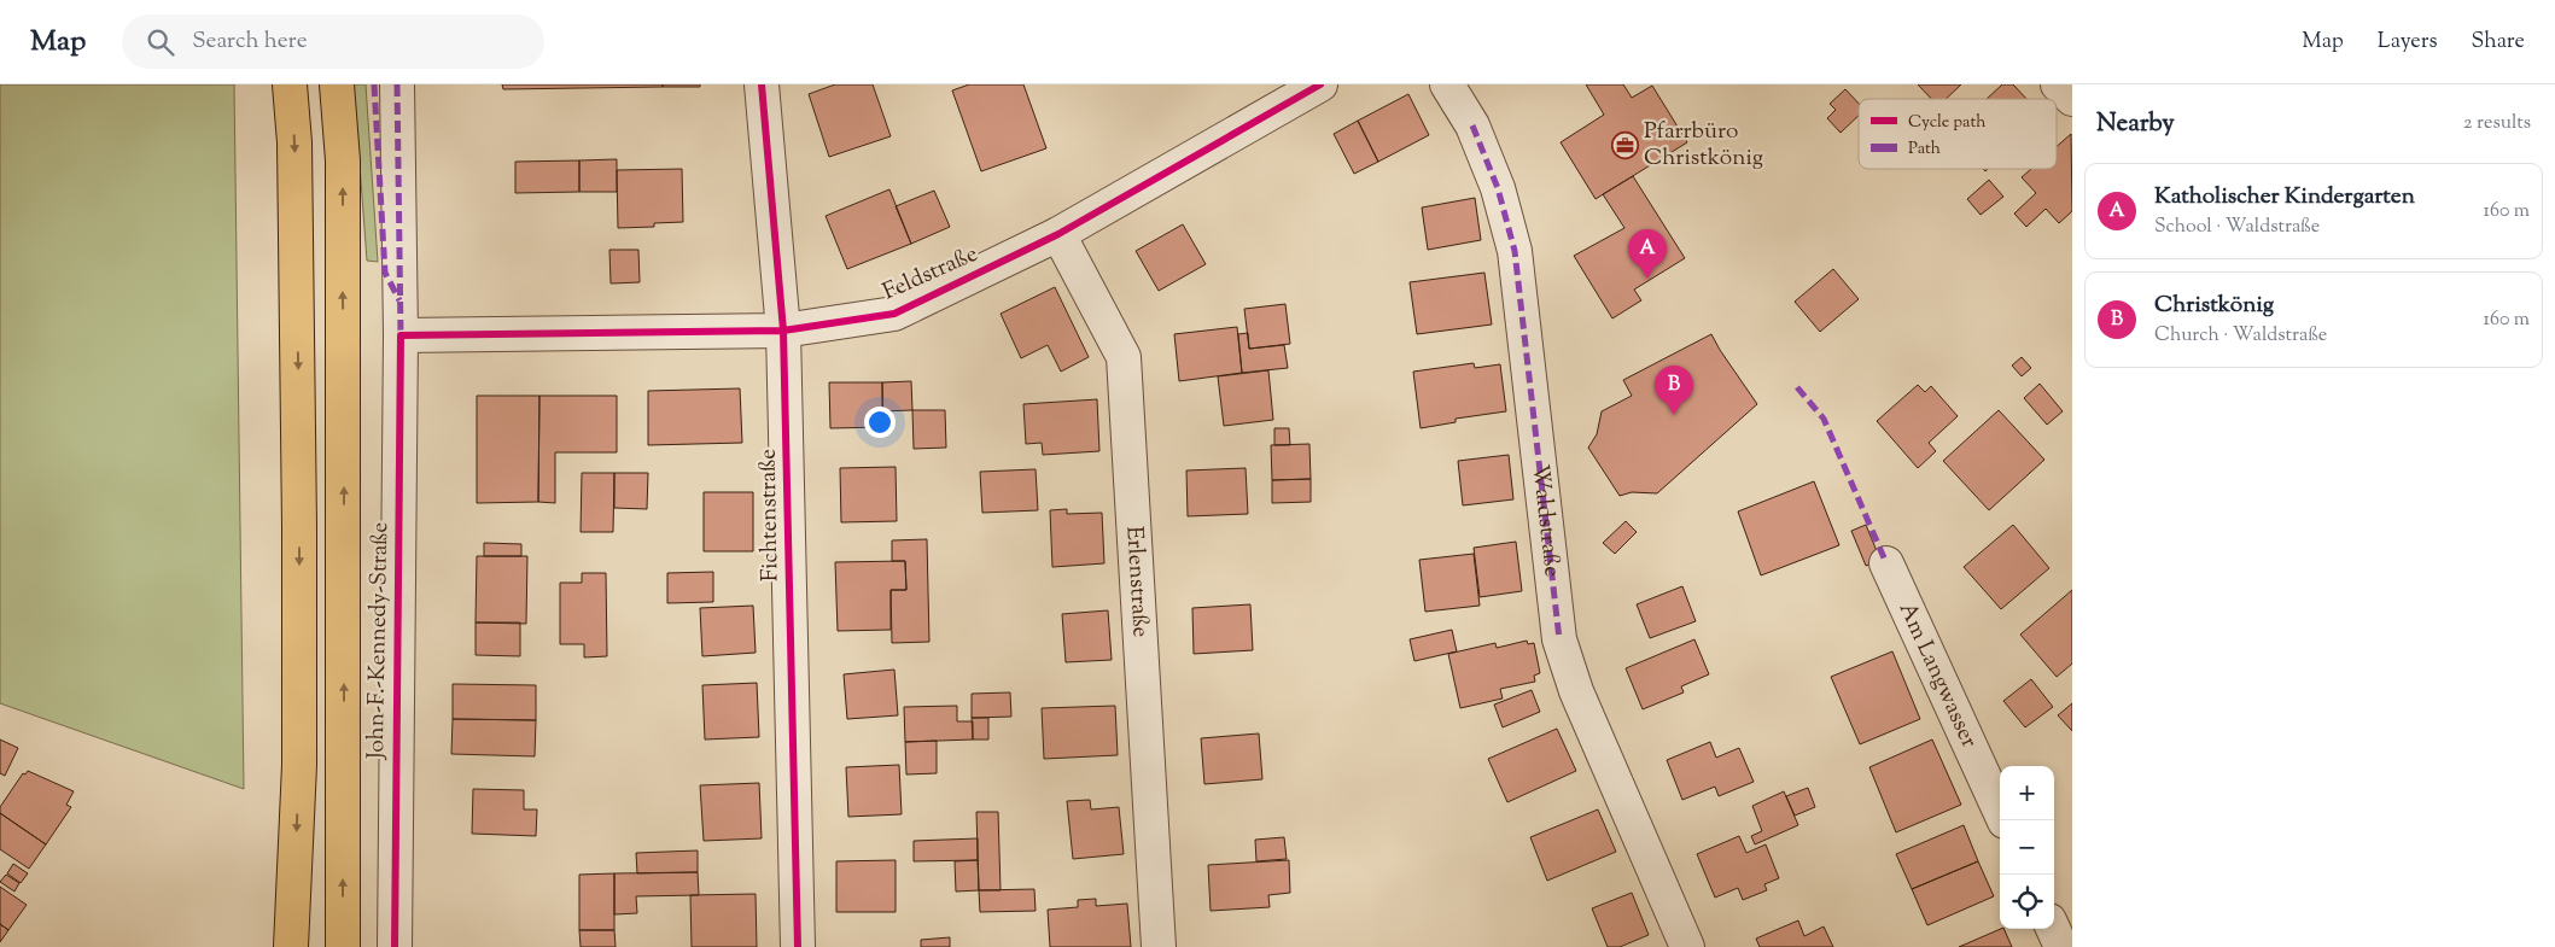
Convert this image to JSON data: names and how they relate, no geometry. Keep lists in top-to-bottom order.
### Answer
{
  "streets": {
    "street": [
      "Feldstraße",
      "Fichtenstraße",
      "Waldstraße",
      "Erlenstraße",
      "John-F.-Kennedy-Straße",
      "Am Langwasser"
    ]
  },
  "crossings": [
    ["Feldstraße", "Fichtenstraße"],
    ["Feldstraße", "Erlenstraße"],
    ["Feldstraße", "John-F.-Kennedy-Straße"]
  ],
  "places": {
    "office": ["Pfarrbüro Christkönig"]
  },
  "legend": ["Cycle path", "Path"],
  "page": {
    "header": "Map",
    "search": "Search here",
    "nav": ["Map", "Layers", "Share"],
    "heading": ["Nearby", "2 results"],
    "list": [
      {
        "mark": "A",
        "name": "Katholischer Kindergarten",
        "note": "School · Waldstraße",
        "value": "160 m"
      },
      {
        "mark": "B",
        "name": "Christkönig",
        "note": "Church · Waldstraße",
        "value": "160 m"
      }
    ],
    "pins": ["A", "B"],
    "map_buttons": ["+", "−"]
  }
}
